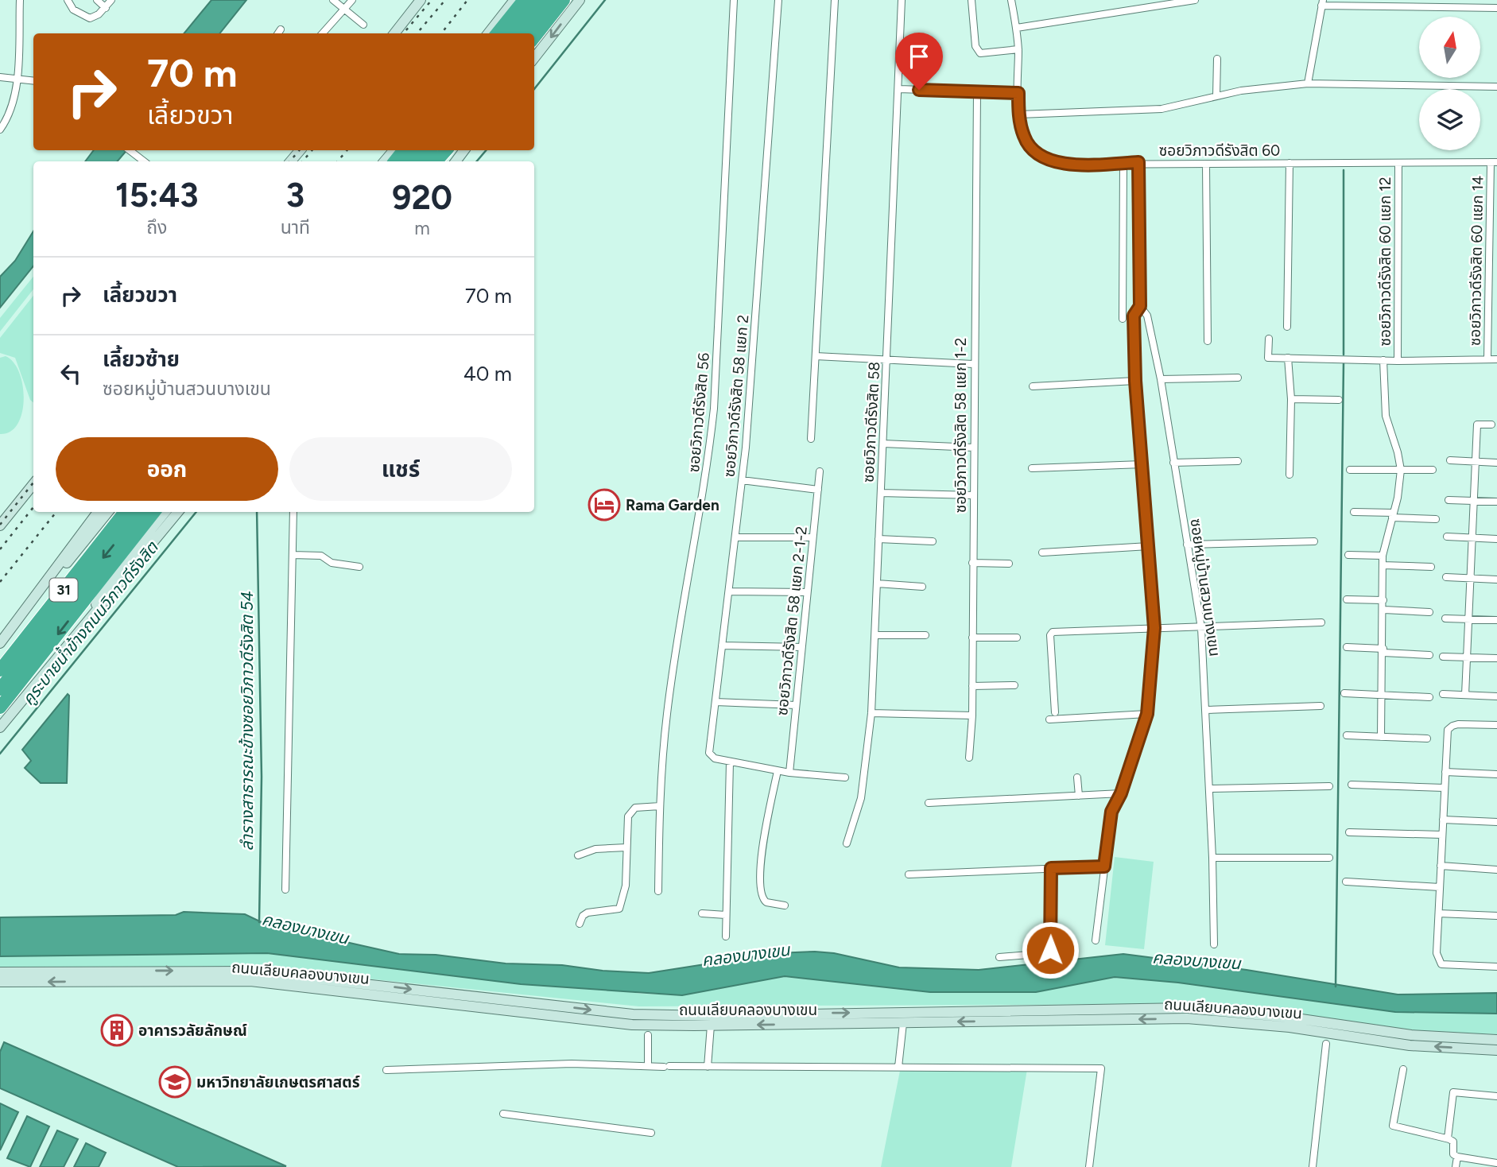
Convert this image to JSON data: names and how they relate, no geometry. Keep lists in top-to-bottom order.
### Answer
{
  "streets": {
    "highway": ["31"],
    "main road": ["ถนนเลียบคลองบางเขน"],
    "street": [
      "ซอยวิภาวดีรังสิต 60",
      "ซอยวิภาวดีรังสิต 60 แยก 14",
      "ซอยวิภาวดีรังสิต 60 แยก 12",
      "ซอยวิภาวดีรังสิต 58 แยก 2",
      "ซอยวิภาวดีรังสิต 56",
      "ซอยวิภาวดีรังสิต 58",
      "ซอยวิภาวดีรังสิต 58 แยก 1-2",
      "ซอยหมู่บ้านสวนบางเขน",
      "ซอยวิภาวดีรังสิต 58 แยก 2-1-2"
    ]
  },
  "crossings": [
    ["ซอยวิภาวดีรังสิต 60", "ซอยวิภาวดีรังสิต 60 แยก 14"],
    ["ซอยวิภาวดีรังสิต 60", "ซอยวิภาวดีรังสิต 60 แยก 12"],
    ["ซอยวิภาวดีรังสิต 60", "ซอยหมู่บ้านสวนบางเขน"],
    ["ซอยวิภาวดีรังสิต 58 แยก 2", "ซอยวิภาวดีรังสิต 58 แยก 2-1-2"]
  ],
  "water": ["คูระบายน้ำข้างถนนวิภาวดีรังสิต", "ลำรางสาธารณะข้างซอยวิภาวดีรังสิต 54", "คลองบางเขน"],
  "places": {
    "hotel": ["Rama Garden"],
    "building": ["อาคารวลัยลักษณ์"],
    "school or university": ["มหาวิทยาลัยเกษตรศาสตร์"]
  },
  "north": "top",
  "page": {
    "turn": ["70 m", "เลี้ยวขวา"],
    "eta": [
      "15:43",
      "ถึง",
      "3",
      "นาที",
      "920",
      "m"
    ],
    "list": [
      {
        "name": "เลี้ยวขวา",
        "value": "70 m"
      },
      {
        "name": "เลี้ยวซ้าย",
        "note": "ซอยหมู่บ้านสวนบางเขน",
        "value": "40 m"
      }
    ],
    "buttons": ["ออก", "แชร์"]
  }
}
